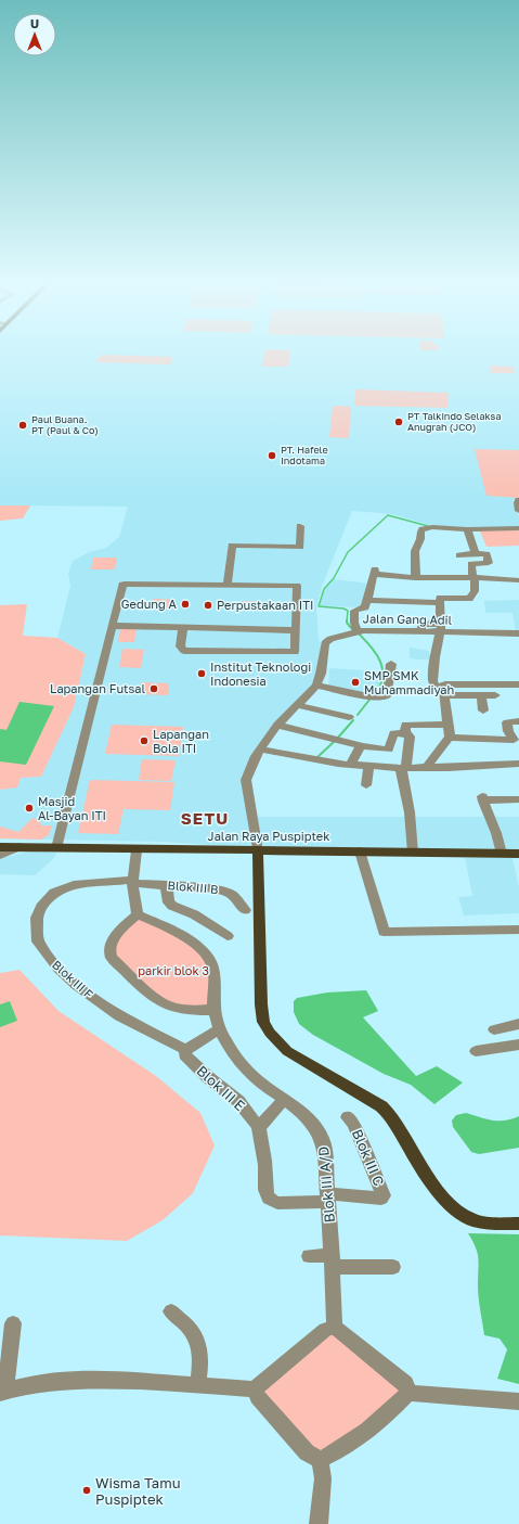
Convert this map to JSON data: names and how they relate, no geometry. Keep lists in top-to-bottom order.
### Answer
{
  "streets": {
    "main road": ["Jalan Raya Puspiptek"],
    "street": [
      "Jalan Gang Adil",
      "Blok III B",
      "Blok III F",
      "Blok III E",
      "Blok III C",
      "Blok III A/D"
    ]
  },
  "crossings": [
    ["Blok III B", "Blok III F"],
    ["Blok III F", "Blok III E"],
    ["Blok III C", "Blok III A/D"]
  ],
  "districts": ["SETU"],
  "parks": ["parkir blok 3"],
  "places": [
    "PT Talkindo Selaksa Anugrah (JCO)",
    "Paul Buana. PT (Paul & Co)",
    "PT. Hafele Indotama",
    "Gedung A",
    "Perpustakaan ITI",
    "Institut Teknologi Indonesia",
    "SMP SMK Muhammadiyah",
    "Lapangan Futsal",
    "Lapangan Bola ITI",
    "Masjid Al-Bayan ITI",
    "Wisma Tamu Puspiptek"
  ],
  "north": "top"
}
